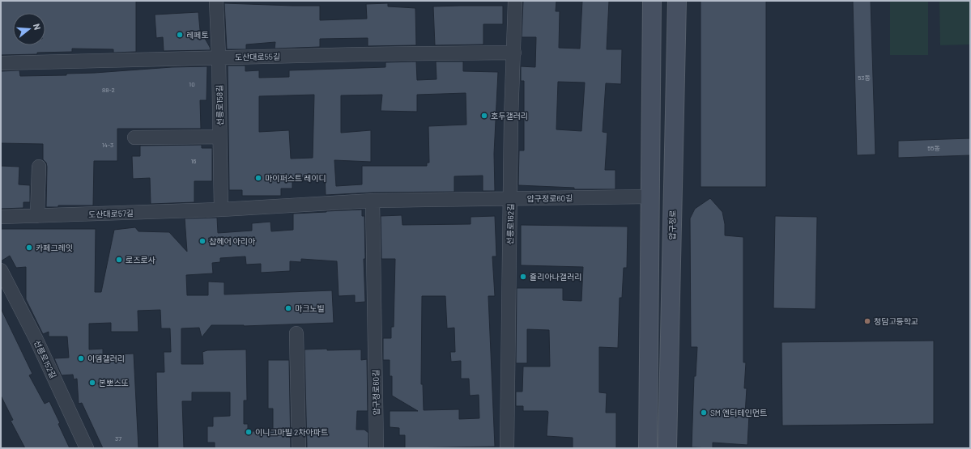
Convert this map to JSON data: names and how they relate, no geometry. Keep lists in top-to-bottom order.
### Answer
{
  "streets": {
    "main road": ["압구정로"],
    "street": [
      "도산대로55길",
      "선릉로158길",
      "압구정로60길",
      "도산대로57길",
      "선릉로162길",
      "선릉로152길"
    ]
  },
  "crossings": [
    ["도산대로55길", "선릉로158길"],
    ["도산대로55길", "선릉로162길"],
    ["선릉로158길", "압구정로60길"],
    ["선릉로158길", "도산대로57길"],
    ["압구정로60길", "도산대로57길"],
    ["압구정로60길", "선릉로162길"]
  ],
  "places": [
    "레페토",
    "호두갤러리",
    "마이퍼스트 레이디",
    "찹헤어 아리아",
    "카페그레잇",
    "로즈로사",
    "쥴리아나갤러리",
    "마크노빌",
    "청담고등학교",
    "이뎀갤러리",
    "본뽀스또",
    "SM 엔터테인먼트",
    "이니그마빌 2차아파트"
  ],
  "house_numbers": [
    "53동",
    "10",
    "88-2",
    "14-3",
    "55동",
    "16",
    "37"
  ],
  "north": "right"
}
